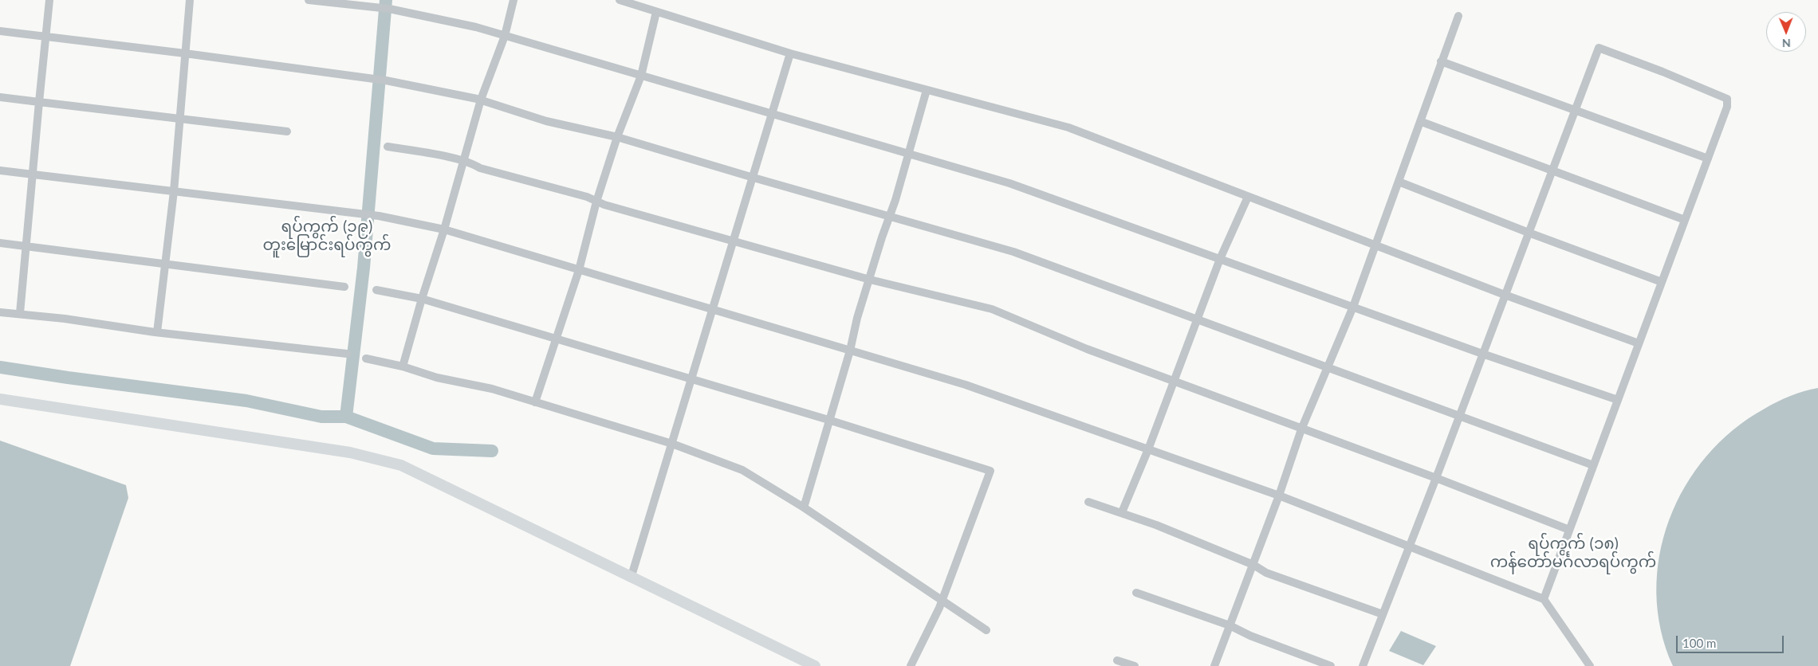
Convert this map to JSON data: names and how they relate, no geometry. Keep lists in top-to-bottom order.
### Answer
{
  "districts": ["ရပ်ကွက် (၁၉) တူးမြောင်းရပ်ကွက်", "ရပ်ကွက် (၁၈) ကန်တော်မင်္ဂလာရပ်ကွက်"],
  "scale_bar": "100 m",
  "north": "bottom"
}
